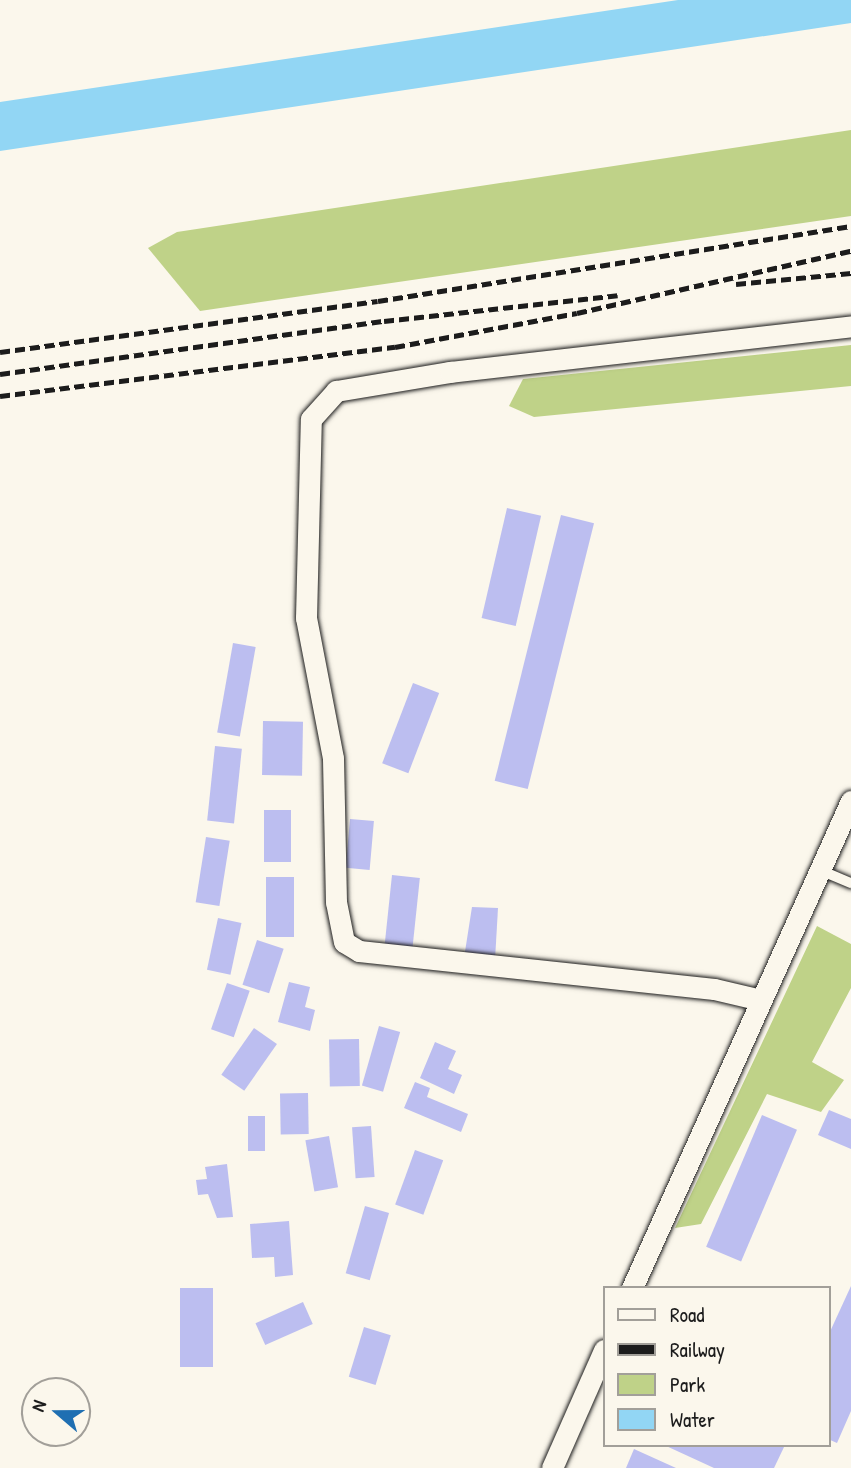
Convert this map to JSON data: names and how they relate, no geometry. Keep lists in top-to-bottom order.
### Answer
{
  "legend": [
    "Road",
    "Railway",
    "Park",
    "Water"
  ],
  "north": "left"
}
